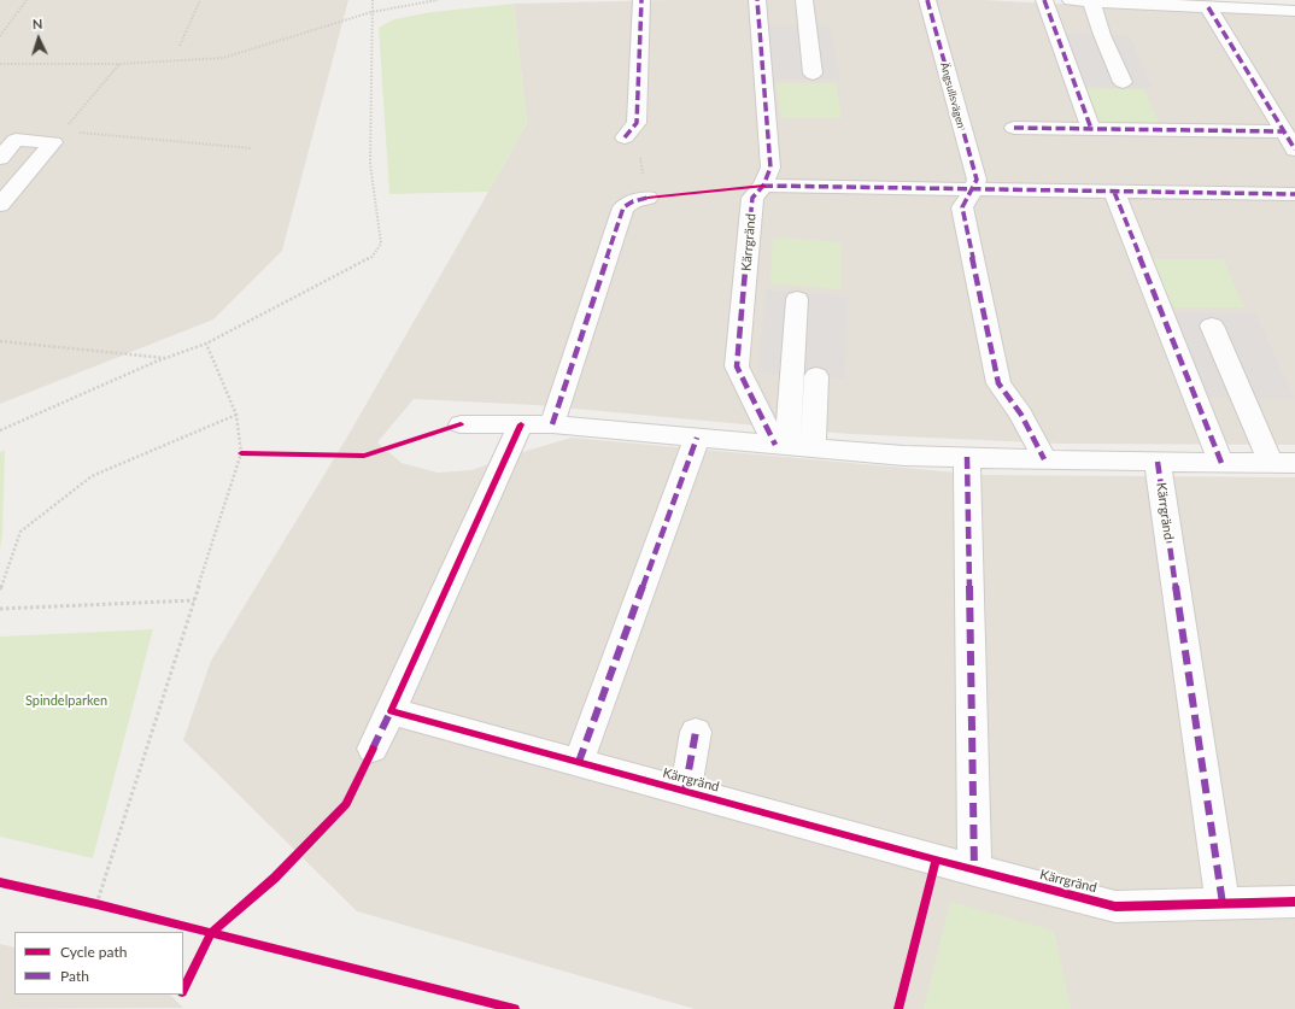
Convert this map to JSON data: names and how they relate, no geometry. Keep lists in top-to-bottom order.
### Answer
{
  "streets": {
    "street": ["Ängsullsvägen", "Kärrgränd"]
  },
  "parks": ["Spindelparken"],
  "legend": ["Cycle path", "Path"],
  "north": "top"
}
